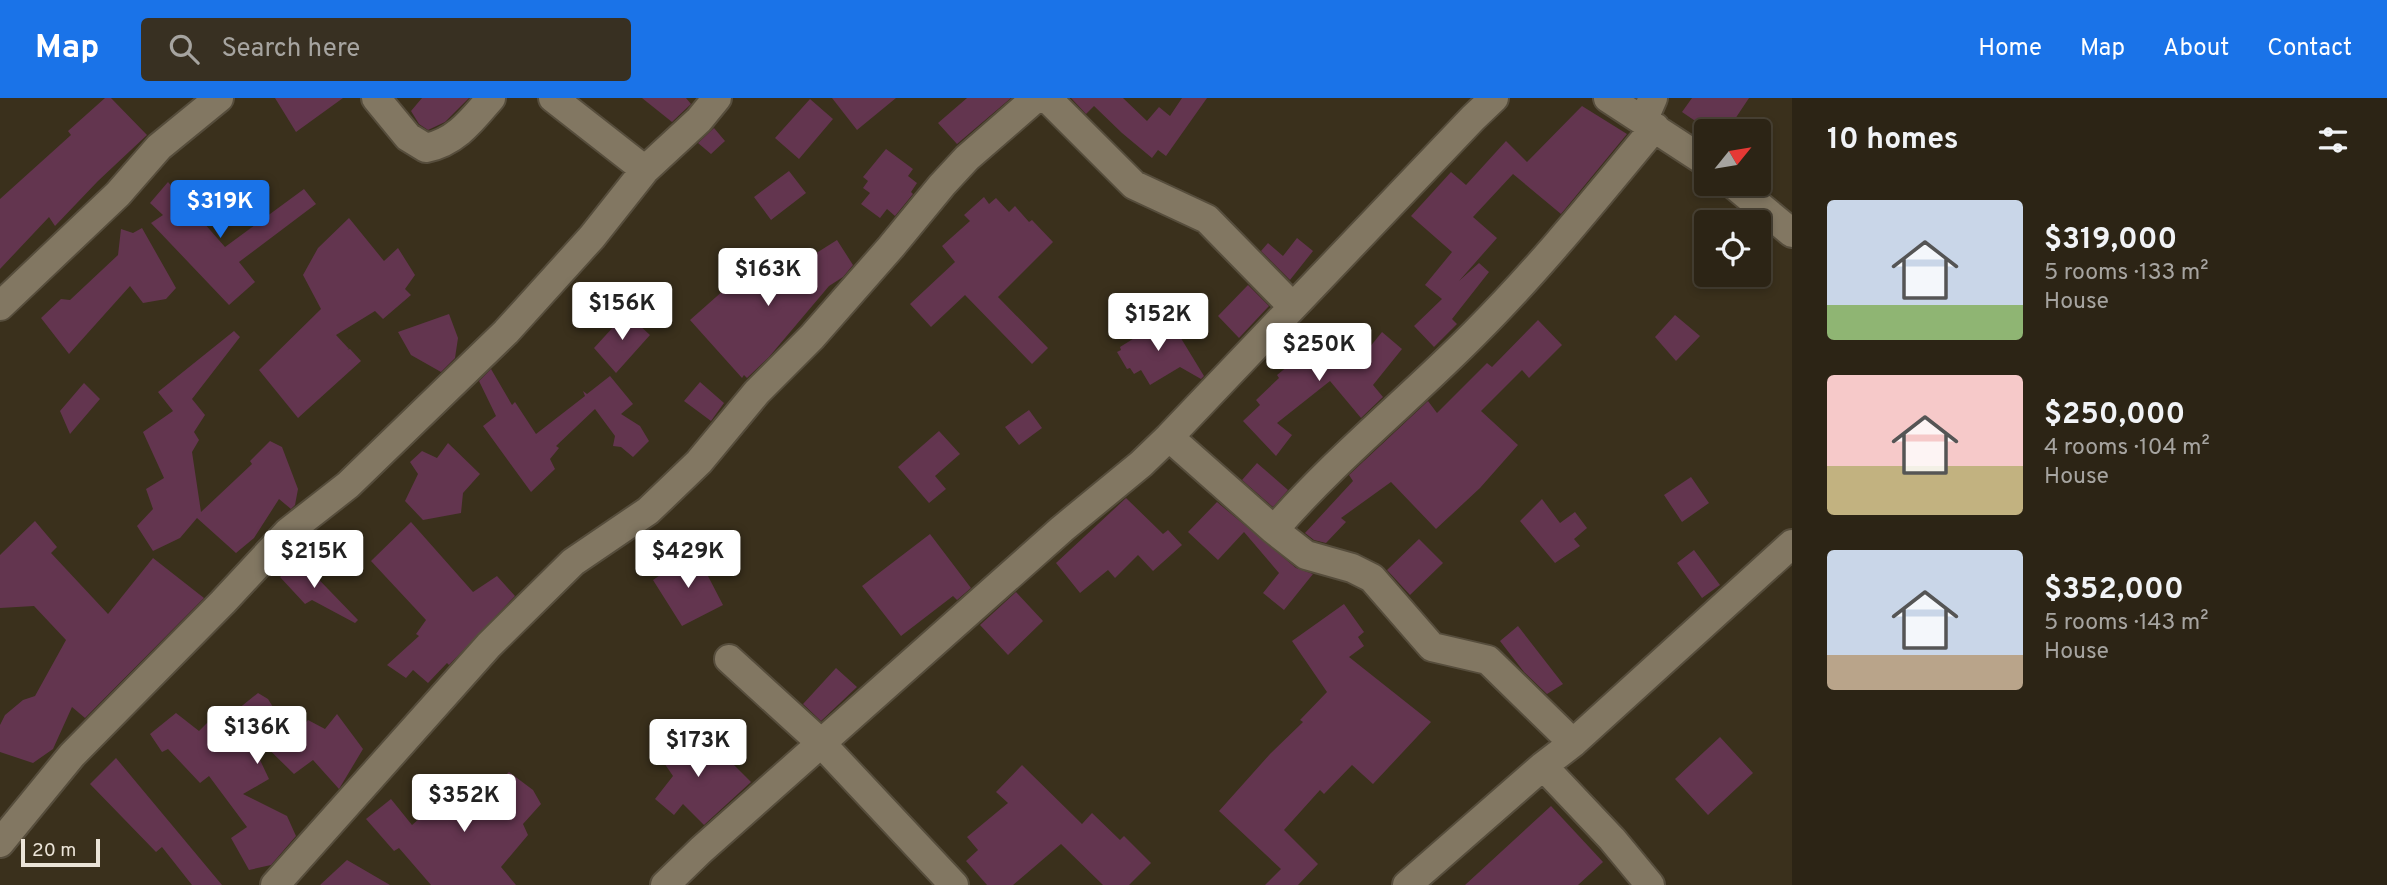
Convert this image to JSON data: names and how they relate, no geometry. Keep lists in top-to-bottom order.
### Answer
{
  "scale_bar": "20 m",
  "north": "top right",
  "page": {
    "header": "Map",
    "search": "Search here",
    "nav": [
      "Home",
      "Map",
      "About",
      "Contact"
    ],
    "heading": "10 homes",
    "price": [
      "$319K",
      "$163K",
      "$156K",
      "$152K",
      "$250K",
      "$215K",
      "$429K",
      "$136K",
      "$173K",
      "$352K"
    ],
    "list": [
      {
        "name": "$319,000",
        "note": "5 rooms · 133 m² · House"
      },
      {
        "name": "$250,000",
        "note": "4 rooms · 104 m² · House"
      },
      {
        "name": "$352,000",
        "note": "5 rooms · 143 m² · House"
      }
    ],
    "scale": "20 m"
  }
}
